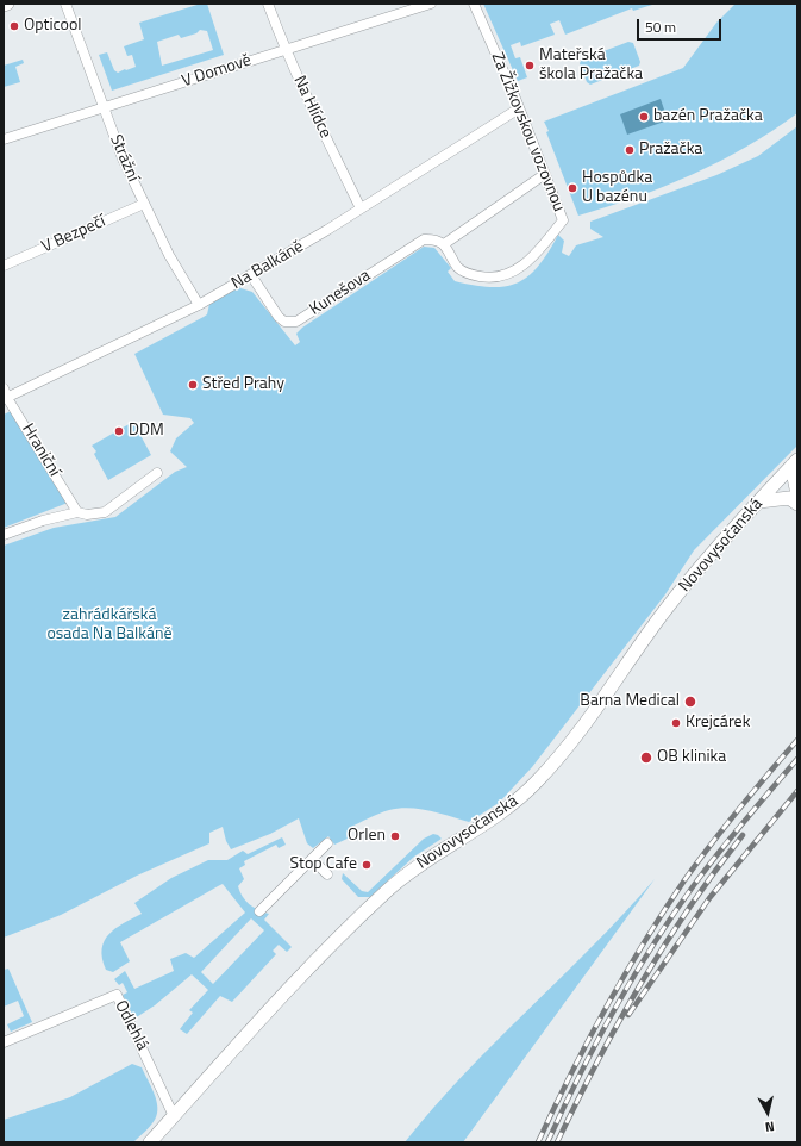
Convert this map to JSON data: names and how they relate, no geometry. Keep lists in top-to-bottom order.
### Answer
{
  "streets": {
    "main road": ["Novovysočanská"],
    "street": [
      "V Domově",
      "Na Hlídce",
      "Za Žižkovskou vozovnou",
      "Strážní",
      "V Bezpečí",
      "Na Balkáně",
      "Kunešova",
      "Hraniční",
      "Odlehlá"
    ]
  },
  "crossings": [
    ["V Domově", "Na Hlídce"],
    ["V Domově", "Strážní"],
    ["Na Hlídce", "Na Balkáně"],
    ["Za Žižkovskou vozovnou", "Na Balkáně"],
    ["Za Žižkovskou vozovnou", "Kunešova"],
    ["Strážní", "V Bezpečí"],
    ["Strážní", "Na Balkáně"],
    ["Na Balkáně", "Kunešova"],
    ["Na Balkáně", "Hraniční"],
    ["Novovysočanská", "Odlehlá"]
  ],
  "parks": ["zahrádkářská osada Na Balkáně"],
  "places": [
    "Opticool",
    "Mateřská škola Pražačka",
    "bazén Pražačka",
    "Pražačka",
    "Hospůdka U bazénu",
    "Střed Prahy",
    "DDM",
    "Barna Medical",
    "Krejcárek",
    "OB klinika",
    "Orlen",
    "Stop Cafe"
  ],
  "scale_bar": "50 m",
  "north": "bottom"
}
